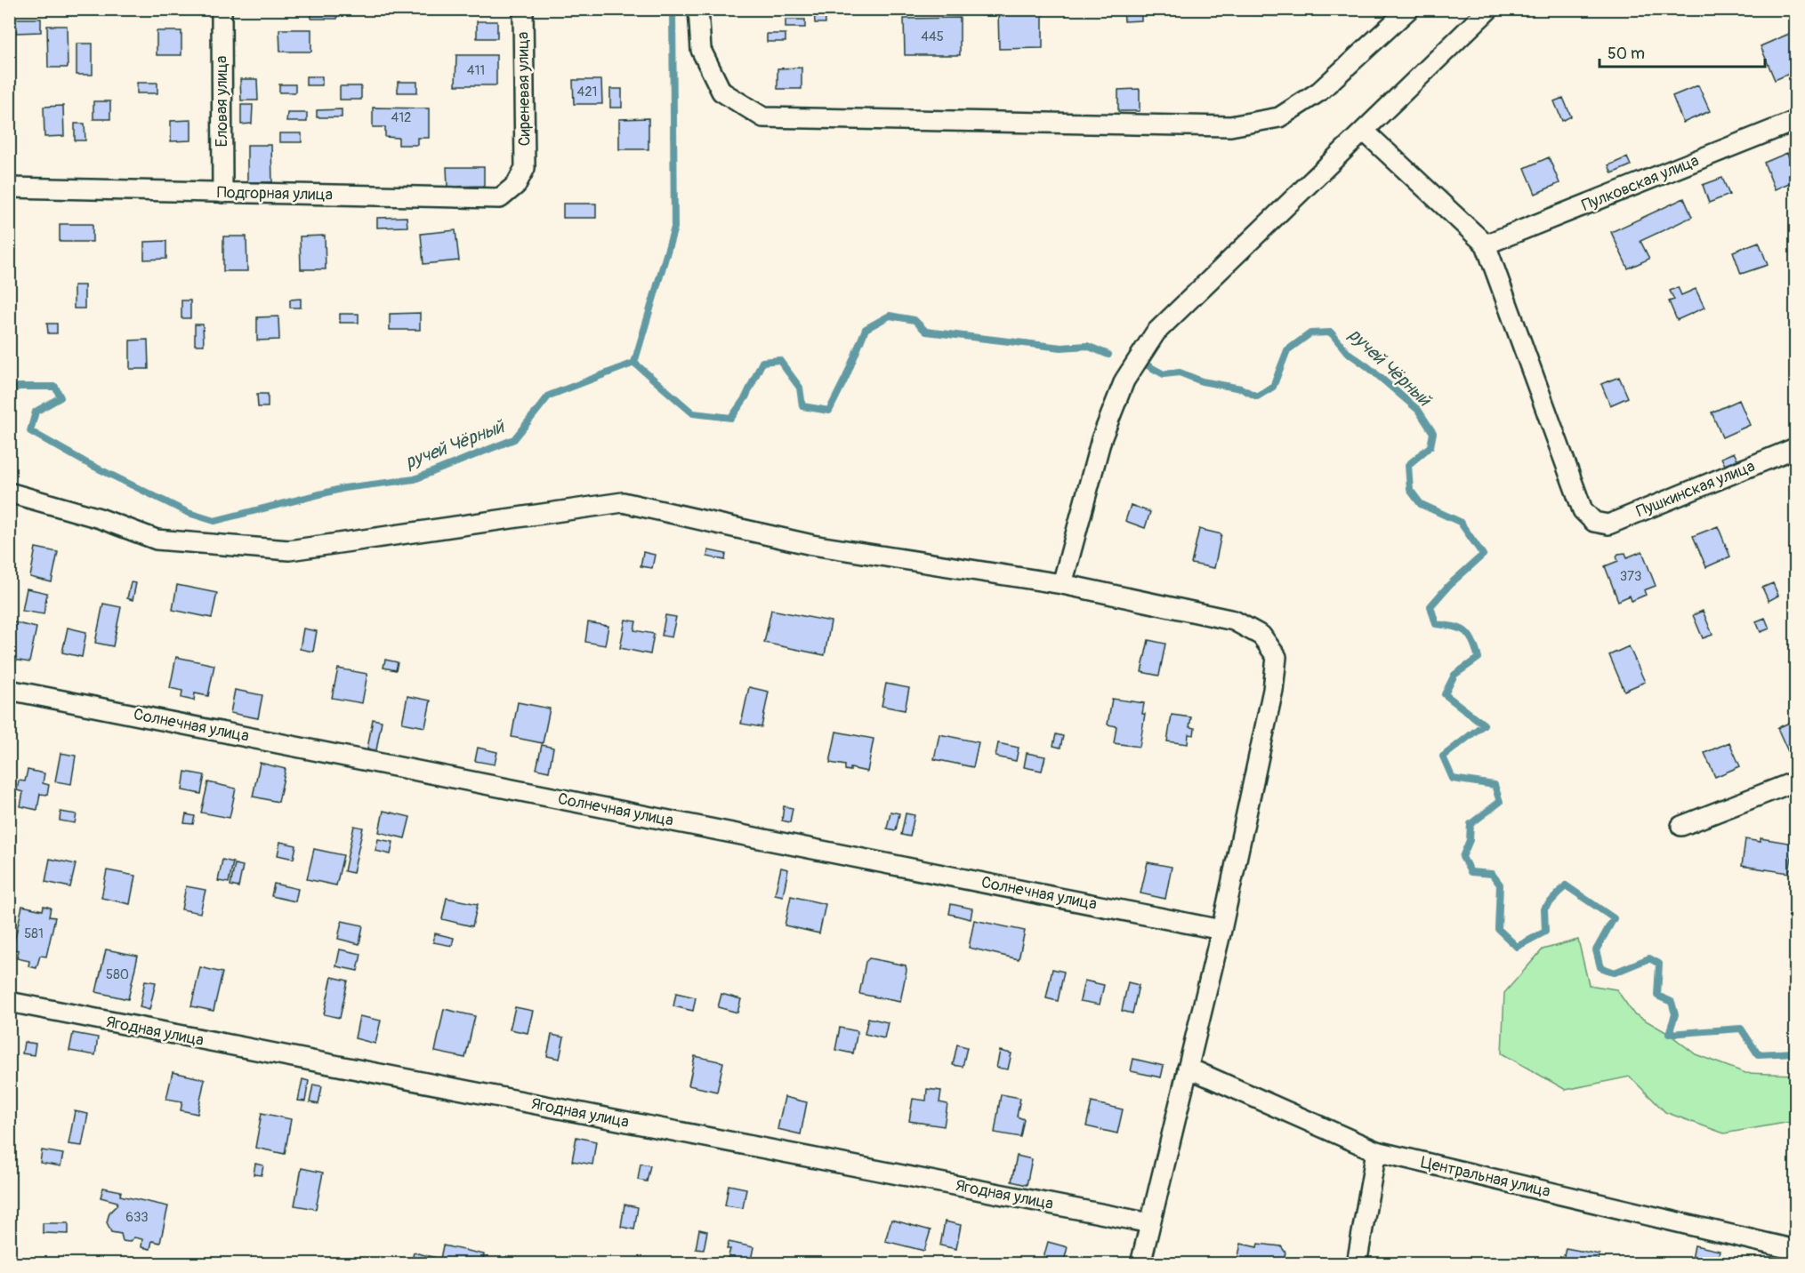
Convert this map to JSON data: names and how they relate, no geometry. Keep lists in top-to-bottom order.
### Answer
{
  "streets": {
    "street": [
      "Сиреневая улица",
      "Еловая улица",
      "Пулковская улица",
      "Подгорная улица",
      "Пушкинская улица",
      "Солнечная улица",
      "Ягодная улица",
      "Центральная улица"
    ]
  },
  "crossings": [
    ["Сиреневая улица", "Подгорная улица"],
    ["Еловая улица", "Подгорная улица"],
    ["Пулковская улица", "Пушкинская улица"]
  ],
  "water": ["ручей Чёрный"],
  "house_numbers": [
    "445",
    "411",
    "421",
    "412",
    "373",
    "581",
    "580",
    "633"
  ],
  "scale_bar": "50 m"
}
